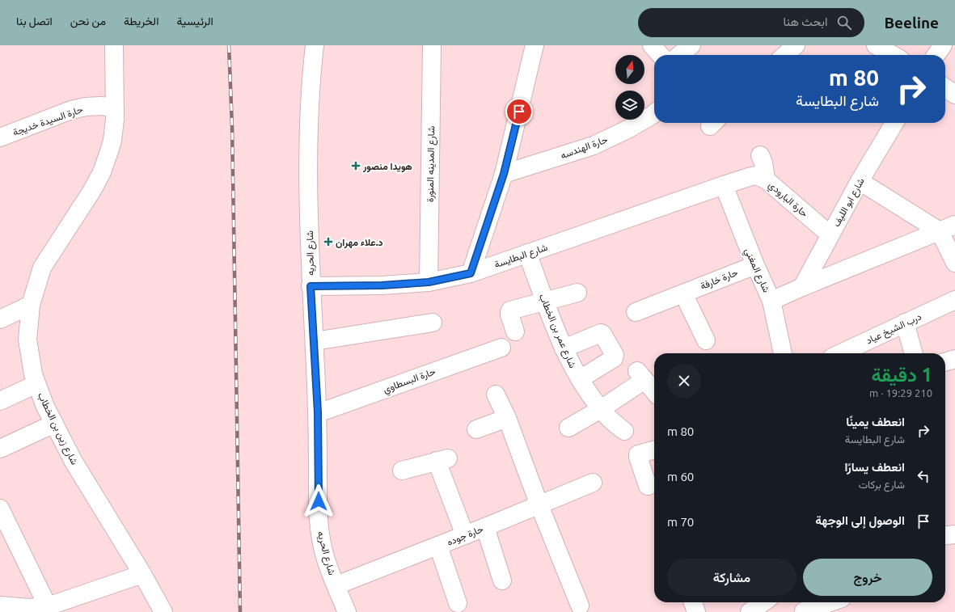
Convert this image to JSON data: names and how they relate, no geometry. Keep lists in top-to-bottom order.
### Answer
{
  "streets": {
    "street": [
      "حارة السيدة خديجة",
      "حارة الهندسه",
      "شارع المدينه المنورة",
      "حارة البارودي",
      "شارع ابو الليف",
      "شارع الحريه",
      "شارع البطايسة",
      "شارع المغني",
      "حارة خارفة",
      "درب الشيخ عياد",
      "شارع عمر بن الخطاب",
      "حارة البسطاوي",
      "شارع زين بن الخطاب",
      "حارة جوده"
    ]
  },
  "crossings": [
    ["حارة السيدة خديجة", "شارع زين بن الخطاب"],
    ["شارع المدينه المنورة", "شارع البطايسة"],
    ["حارة البارودي", "شارع ابو الليف"],
    ["حارة البارودي", "شارع البطايسة"],
    ["حارة البارودي", "شارع المغني"],
    ["شارع الحريه", "شارع البطايسة"],
    ["شارع الحريه", "حارة البسطاوي"],
    ["شارع الحريه", "حارة جوده"],
    ["شارع البطايسة", "شارع المغني"],
    ["شارع البطايسة", "شارع عمر بن الخطاب"],
    ["شارع المغني", "حارة خارفة"]
  ],
  "places": {
    "health": ["هويدا منصور", "د.علاء مهران"]
  },
  "north": "top",
  "page": {
    "header": "Beeline",
    "search": "ابحث هنا",
    "nav": [
      "الرئيسية",
      "الخريطة",
      "من نحن",
      "اتصل بنا"
    ],
    "turn": ["80 m", "شارع البطايسة"],
    "heading": ["1 دقيقة", "210 m · 19:29"],
    "list": [
      {
        "name": "انعطف يمينًا",
        "note": "شارع البطايسة",
        "value": "80 m"
      },
      {
        "name": "انعطف يسارًا",
        "note": "شارع بركات",
        "value": "60 m"
      },
      {
        "name": "الوصول إلى الوجهة",
        "value": "70 m"
      }
    ],
    "buttons": ["خروج", "مشاركة"]
  }
}
